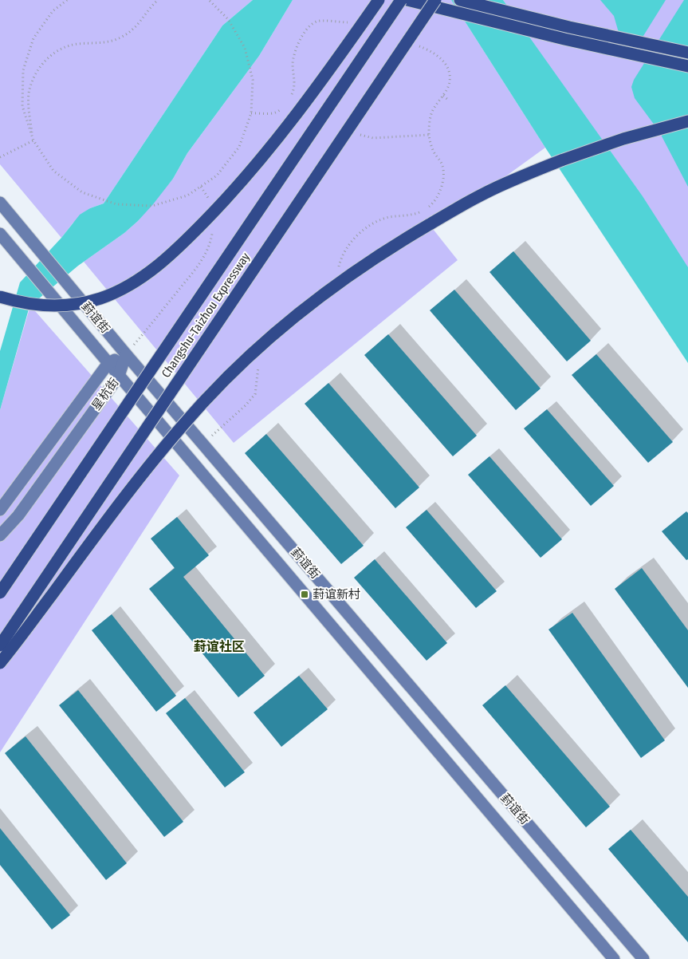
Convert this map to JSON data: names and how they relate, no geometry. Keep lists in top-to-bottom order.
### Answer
{
  "streets": {
    "highway": ["Changshu-Taizhou Expressway"],
    "main road": ["葑谊街", "星杭街"]
  },
  "crossings": [
    ["葑谊街", "星杭街"]
  ],
  "districts": ["葑谊社区"],
  "places": {
    "transit": ["葑谊新村"]
  }
}
